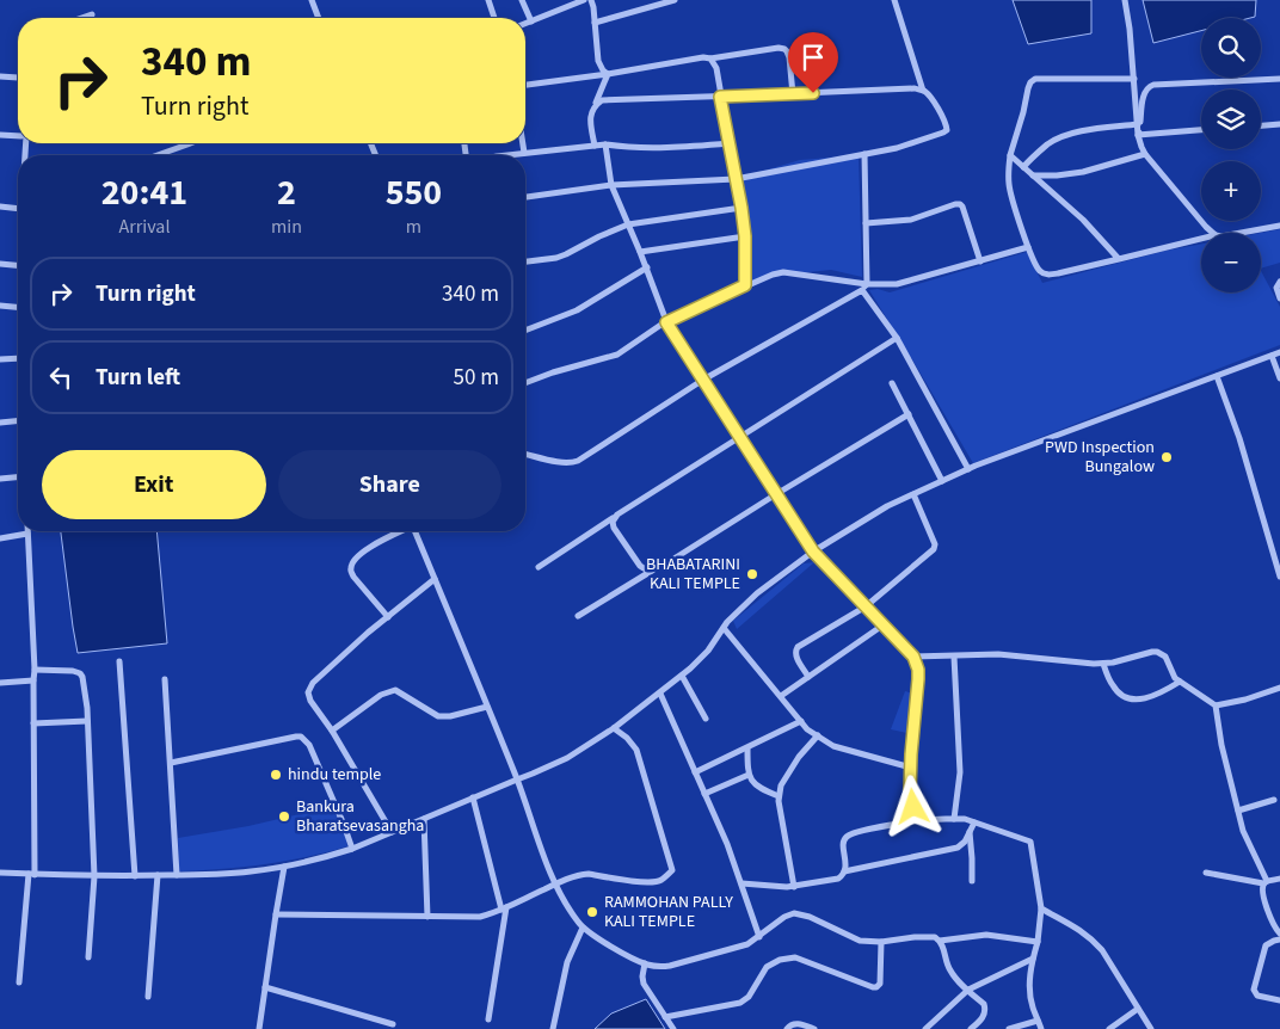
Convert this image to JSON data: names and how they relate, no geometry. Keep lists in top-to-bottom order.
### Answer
{
  "places": [
    "PWD Inspection Bungalow",
    "BHABATARINI KALI TEMPLE",
    "hindu temple",
    "Bankura Bharatsevasangha",
    "RAMMOHAN PALLY KALI TEMPLE"
  ],
  "page": {
    "map_buttons": ["+", "−"],
    "turn": ["340 m", "Turn right"],
    "eta": [
      "20:41",
      "Arrival",
      "2",
      "min",
      "550",
      "m"
    ],
    "list": [
      {
        "name": "Turn right",
        "value": "340 m"
      },
      {
        "name": "Turn left",
        "value": "50 m"
      }
    ],
    "buttons": ["Exit", "Share"]
  }
}
